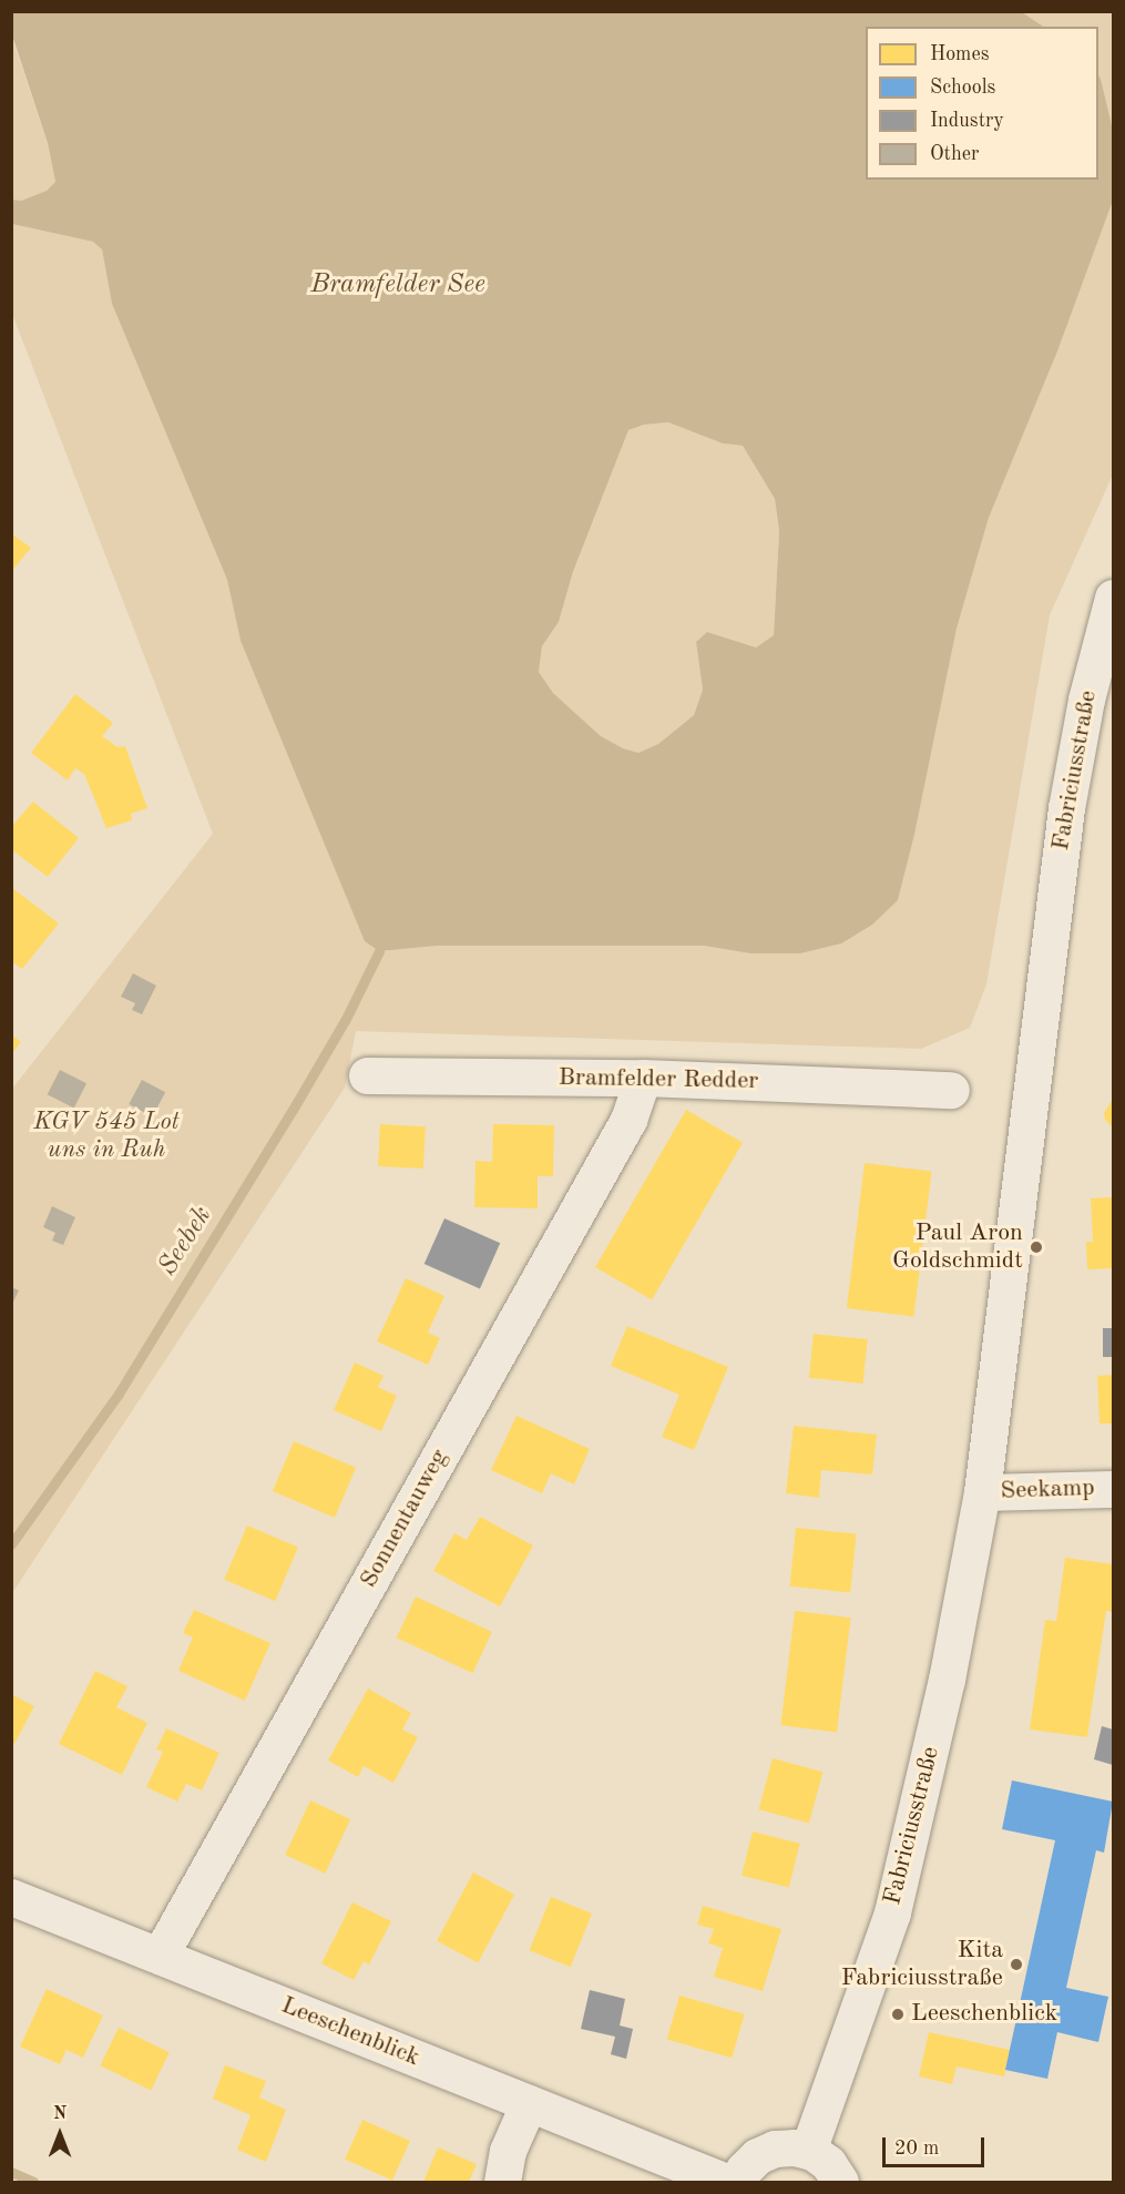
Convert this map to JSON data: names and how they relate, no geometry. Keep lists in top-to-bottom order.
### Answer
{
  "streets": {
    "street": [
      "Fabriciusstraße",
      "Bramfelder Redder",
      "Seekamp",
      "Sonnentauweg",
      "Leeschenblick"
    ]
  },
  "crossings": [
    ["Fabriciusstraße", "Seekamp"],
    ["Bramfelder Redder", "Sonnentauweg"],
    ["Sonnentauweg", "Leeschenblick"]
  ],
  "water": ["Bramfelder See", "Seebek"],
  "parks": ["KGV 545 Lot uns in Ruh"],
  "places": ["Paul Aron Goldschmidt", "Kita Fabriciusstraße", "Leeschenblick"],
  "legend": [
    "Homes",
    "Schools",
    "Industry",
    "Other"
  ],
  "scale_bar": "20 m",
  "north": "top"
}
